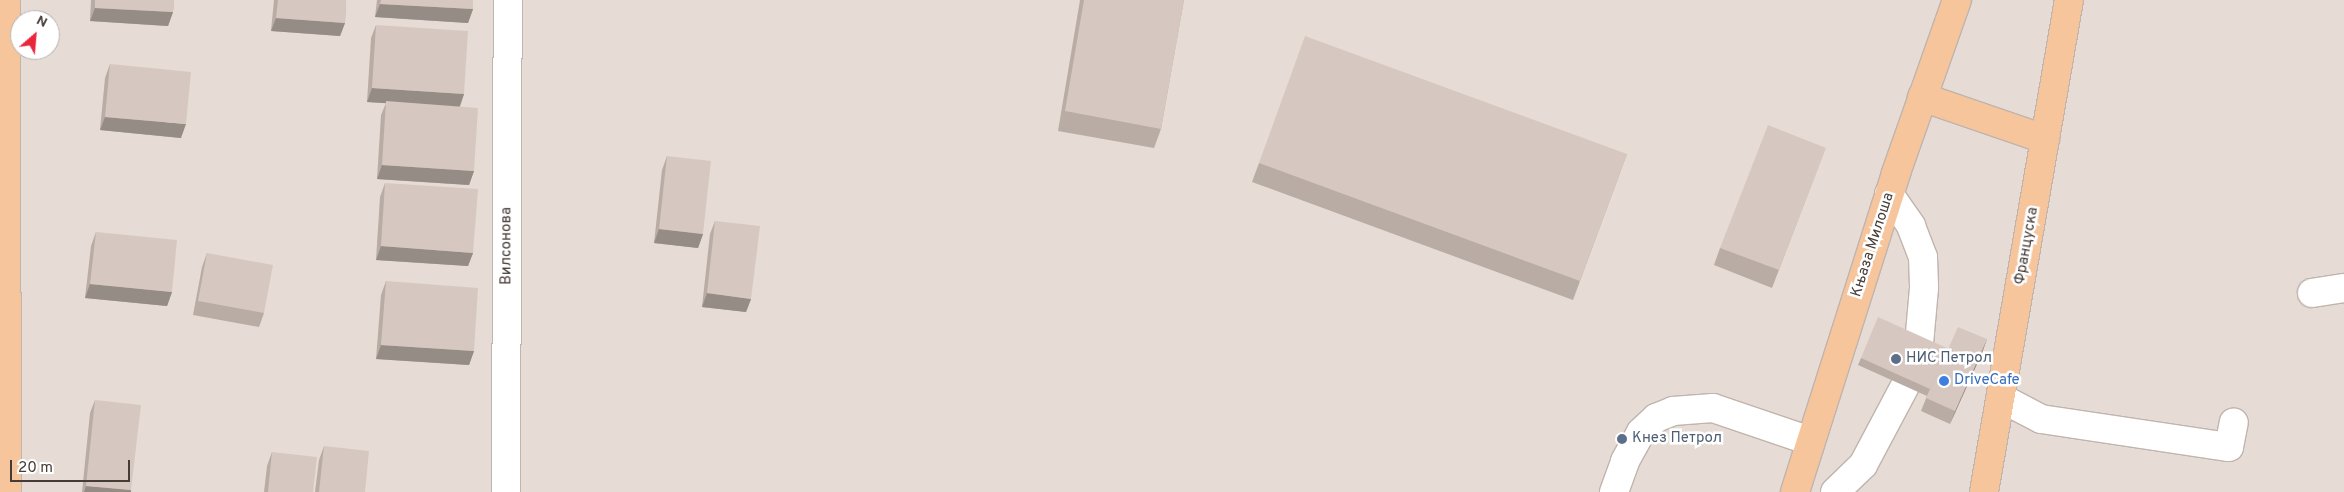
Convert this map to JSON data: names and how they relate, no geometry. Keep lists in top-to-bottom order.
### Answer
{
  "streets": {
    "main road": ["Књаза Милоша", "Француска"],
    "street": ["Вилсонова"]
  },
  "places": ["НИС Петрол", "DriveCafe", "Кнез Петрол"],
  "scale_bar": "20 m",
  "north": "top right"
}
